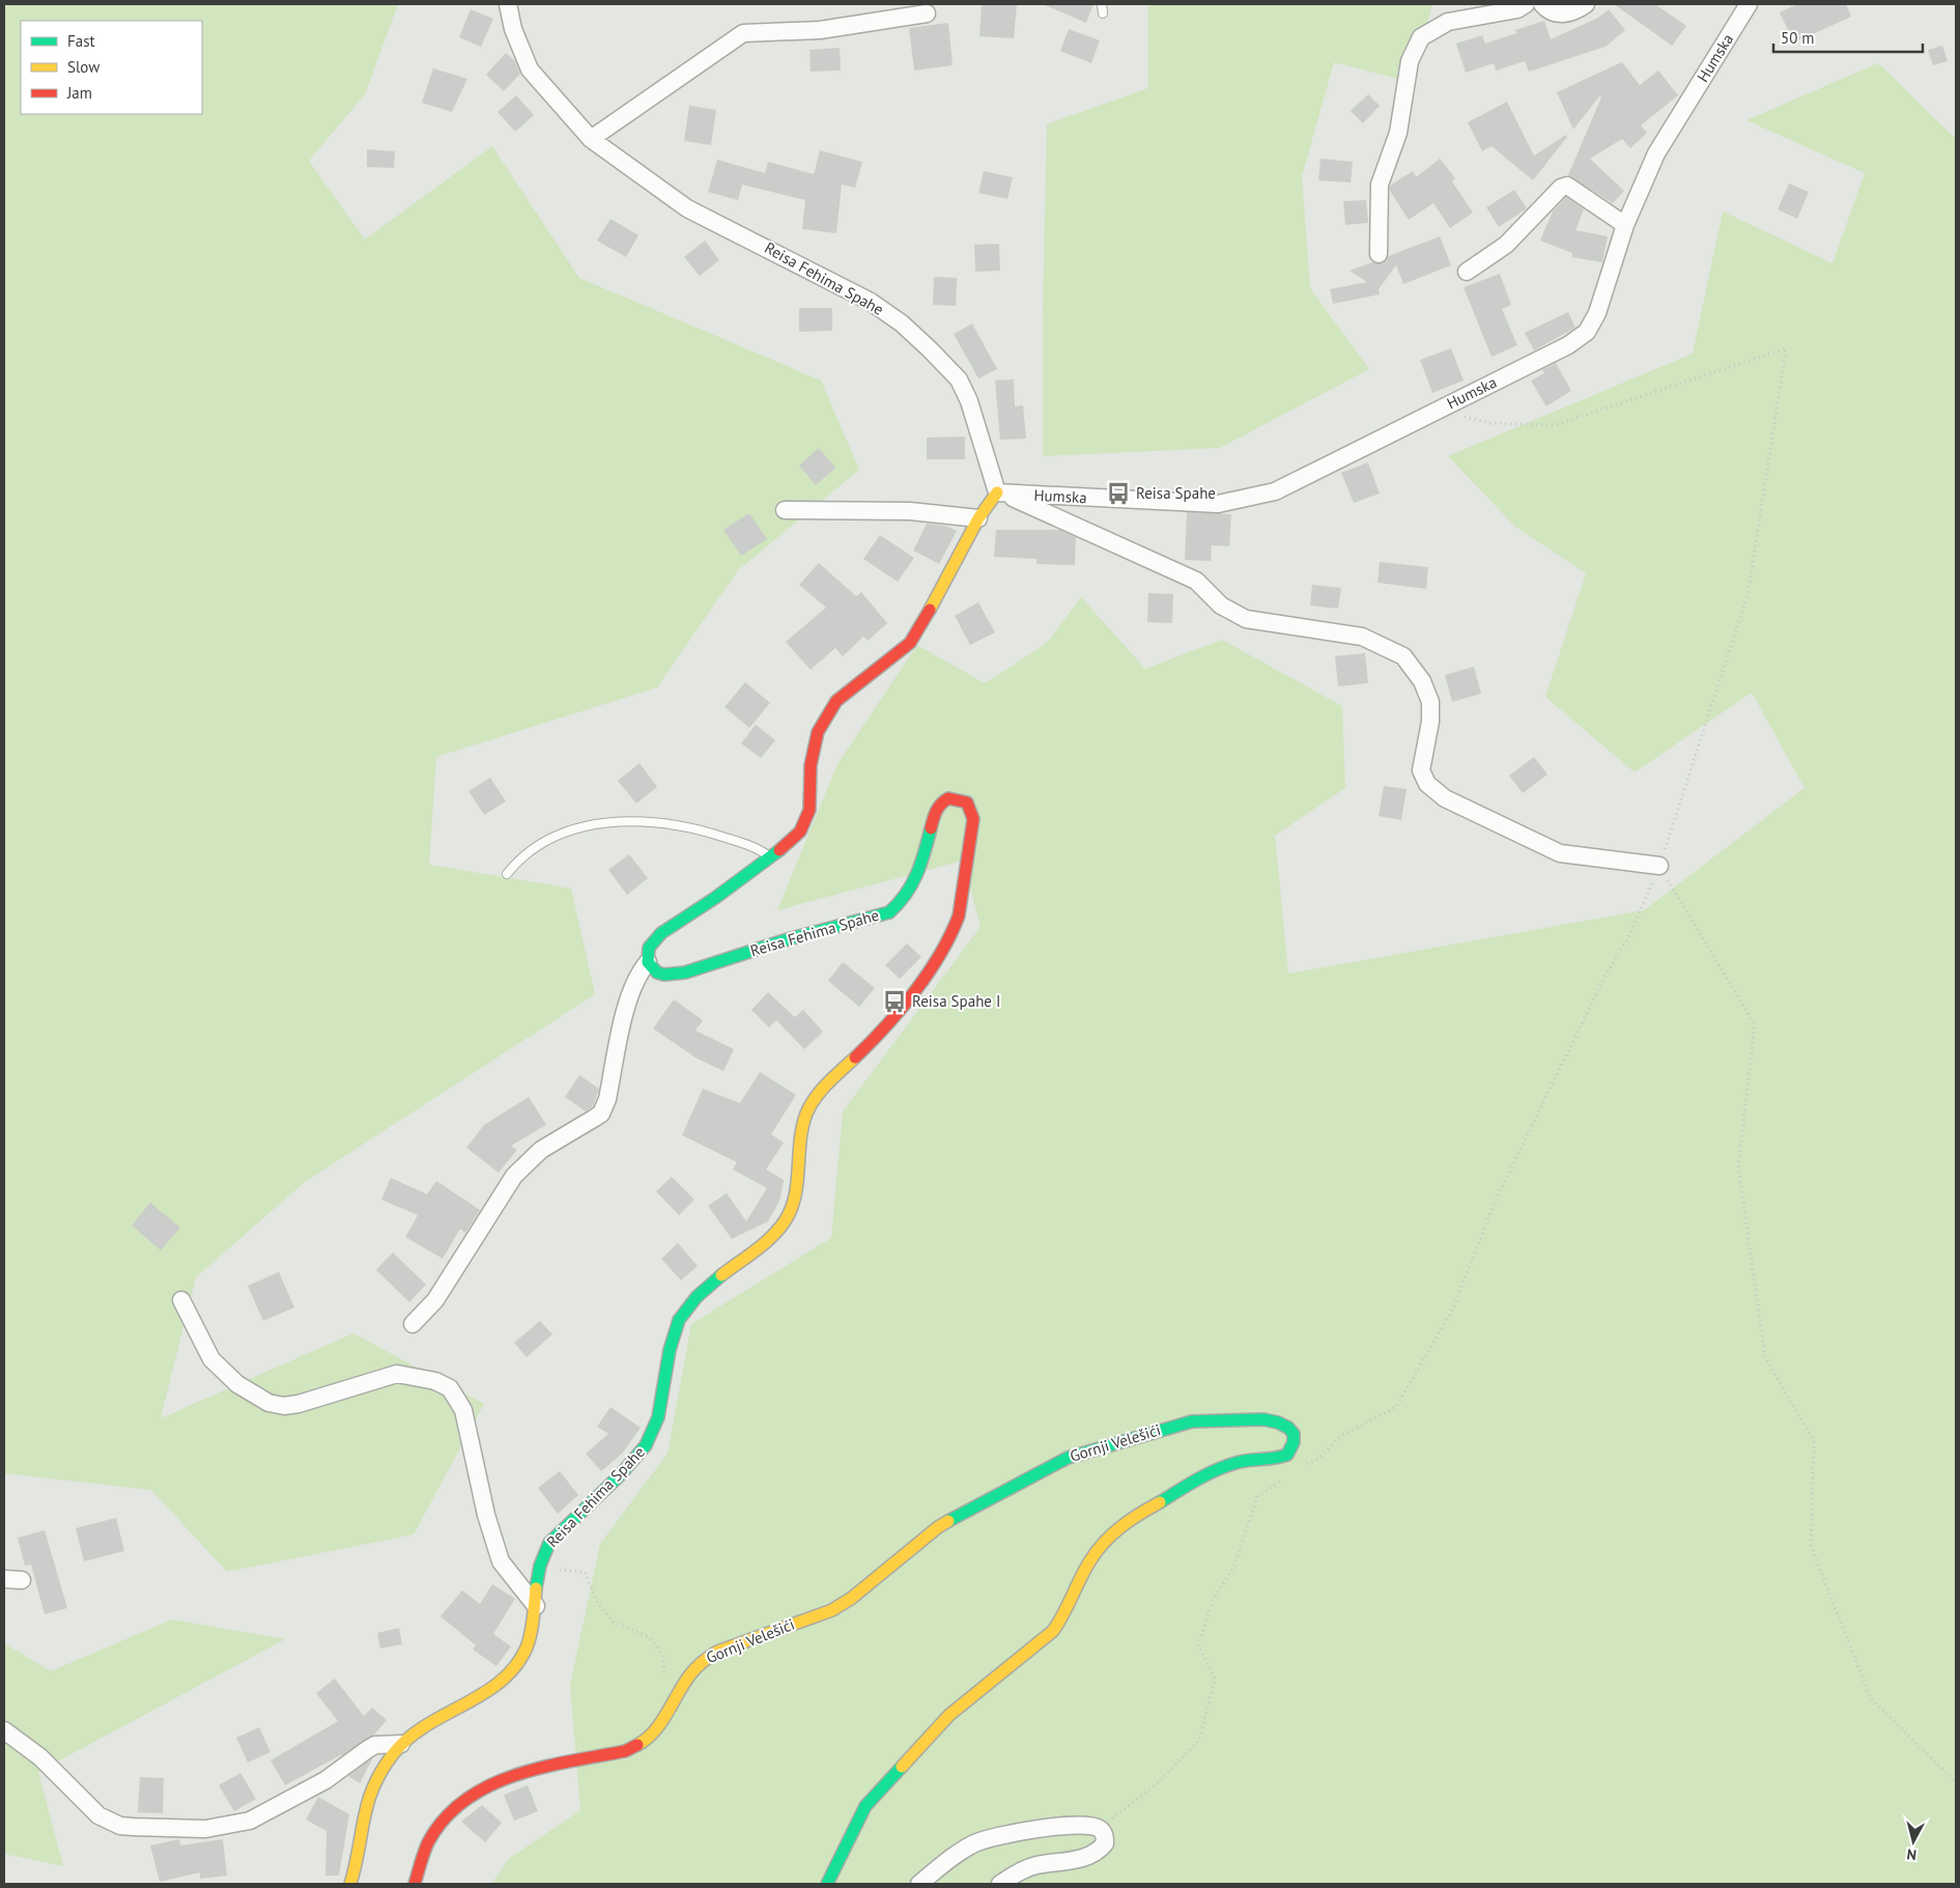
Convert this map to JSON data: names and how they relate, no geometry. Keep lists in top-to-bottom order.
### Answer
{
  "streets": {
    "street": ["Humska", "Reisa Fehima Spahe", "Gornji Velešići"]
  },
  "crossings": [
    ["Humska", "Reisa Fehima Spahe"]
  ],
  "places": {
    "bus stop": ["Reisa Spahe", "Reisa Spahe I"]
  },
  "legend": ["Fast", "Slow", "Jam"],
  "scale_bar": "50 m",
  "north": "bottom"
}
